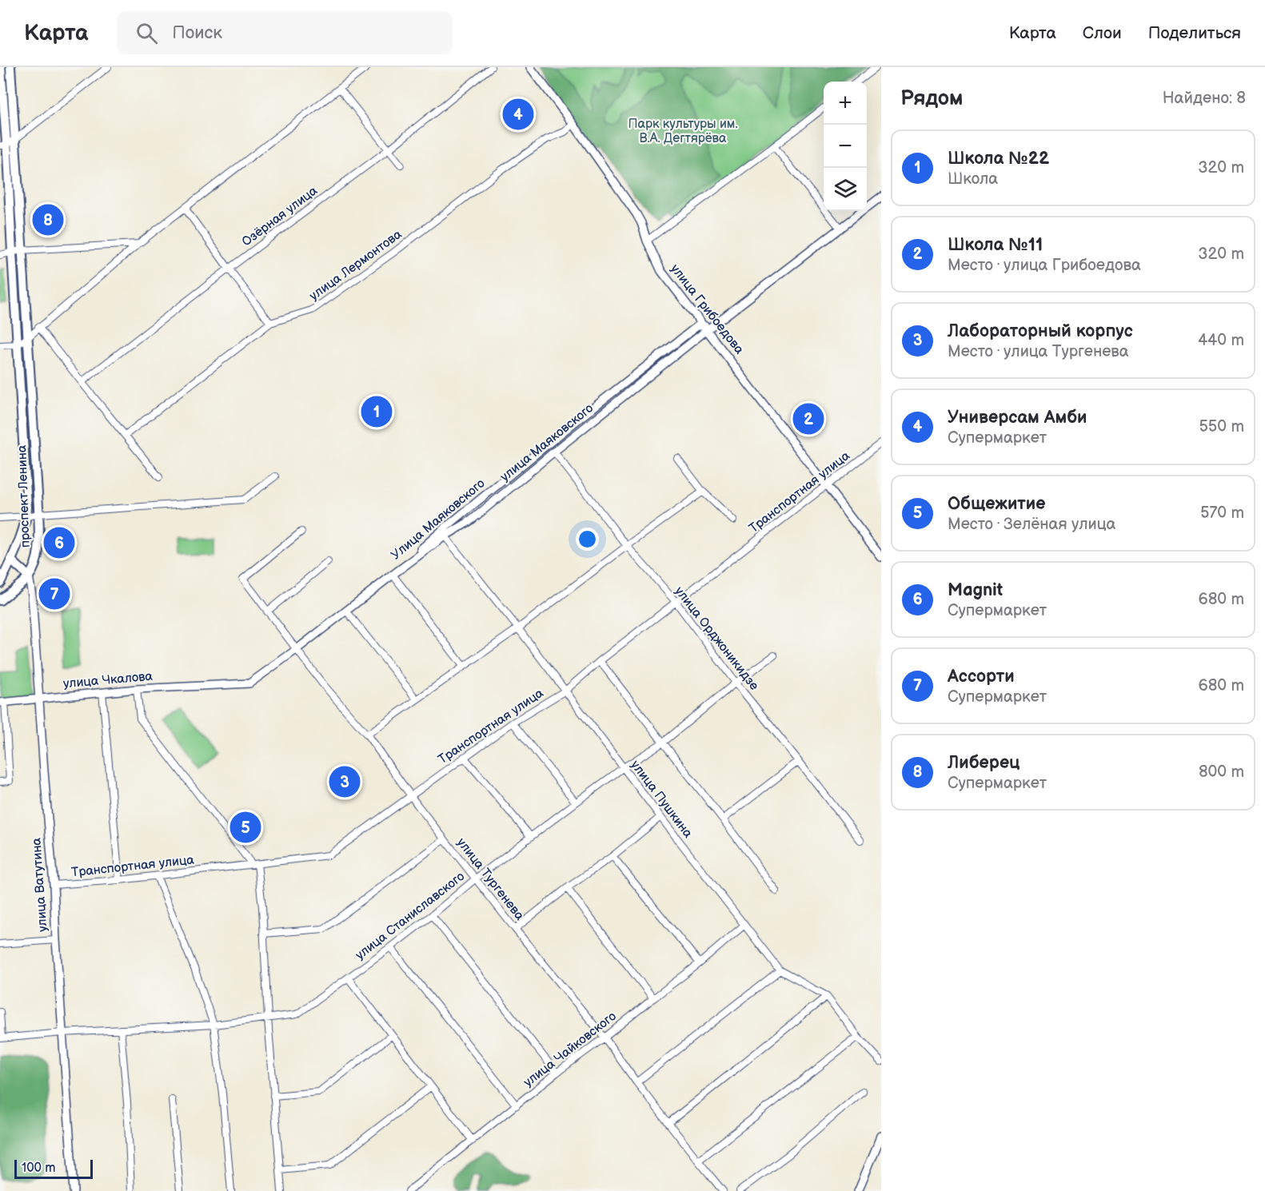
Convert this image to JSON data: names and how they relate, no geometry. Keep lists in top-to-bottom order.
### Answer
{
  "streets": {
    "main road": ["проспект Ленина"],
    "street": [
      "Озёрная улица",
      "улица Лермонтова",
      "улица Грибоедова",
      "улица Маяковского",
      "Транспортная улица",
      "Улица Маяковского",
      "улица Орджоникидзе",
      "улица Чкалова",
      "улица Пушкина",
      "улица Тургенева",
      "улица Ватутина",
      "улица Станиславского",
      "улица Чайковского"
    ]
  },
  "crossings": [
    ["улица Лермонтова", "улица Грибоедова"],
    ["улица Грибоедова", "улица Маяковского"],
    ["улица Грибоедова", "Транспортная улица"],
    ["улица Грибоедова", "Улица Маяковского"],
    ["улица Маяковского", "Улица Маяковского"],
    ["улица Маяковского", "улица Орджоникидзе"],
    ["улица Маяковского", "улица Чкалова"],
    ["улица Маяковского", "улица Пушкина"],
    ["улица Маяковского", "улица Тургенева"],
    ["Транспортная улица", "улица Орджоникидзе"],
    ["Транспортная улица", "улица Пушкина"],
    ["Транспортная улица", "улица Тургенева"],
    ["Транспортная улица", "улица Ватутина"],
    ["проспект Ленина", "улица Ватутина"],
    ["Улица Маяковского", "улица Пушкина"],
    ["улица Орджоникидзе", "улица Станиславского"],
    ["улица Чкалова", "улица Ватутина"],
    ["улица Пушкина", "улица Станиславского"],
    ["улица Пушкина", "улица Чайковского"],
    ["улица Тургенева", "улица Станиславского"],
    ["улица Тургенева", "улица Чайковского"],
    ["улица Ватутина", "улица Станиславского"]
  ],
  "parks": ["Парк культуры им. В.А. Дегтярёва"],
  "scale_bar": "100 m",
  "page": {
    "header": "Карта",
    "search": "Поиск",
    "nav": ["Карта", "Слои", "Поделиться"],
    "heading": ["Рядом", "Найдено: 8"],
    "map_buttons": ["+", "−"],
    "pins": [
      "4",
      "8",
      "1",
      "2",
      "6",
      "7",
      "3",
      "5"
    ],
    "list": [
      {
        "mark": "1",
        "name": "Школа №22",
        "note": "Школа",
        "value": "320 m"
      },
      {
        "mark": "2",
        "name": "Школа №11",
        "note": "Место · улица Грибоедова",
        "value": "320 m"
      },
      {
        "mark": "3",
        "name": "Лабораторный корпус",
        "note": "Место · улица Тургенева",
        "value": "440 m"
      },
      {
        "mark": "4",
        "name": "Универсам Амби",
        "note": "Супермаркет",
        "value": "550 m"
      },
      {
        "mark": "5",
        "name": "Общежитие",
        "note": "Место · Зелёная улица",
        "value": "570 m"
      },
      {
        "mark": "6",
        "name": "Magnit",
        "note": "Супермаркет",
        "value": "680 m"
      },
      {
        "mark": "7",
        "name": "Ассорти",
        "note": "Супермаркет",
        "value": "680 m"
      },
      {
        "mark": "8",
        "name": "Либерец",
        "note": "Супермаркет",
        "value": "800 m"
      }
    ],
    "scale": "100 m"
  }
}
